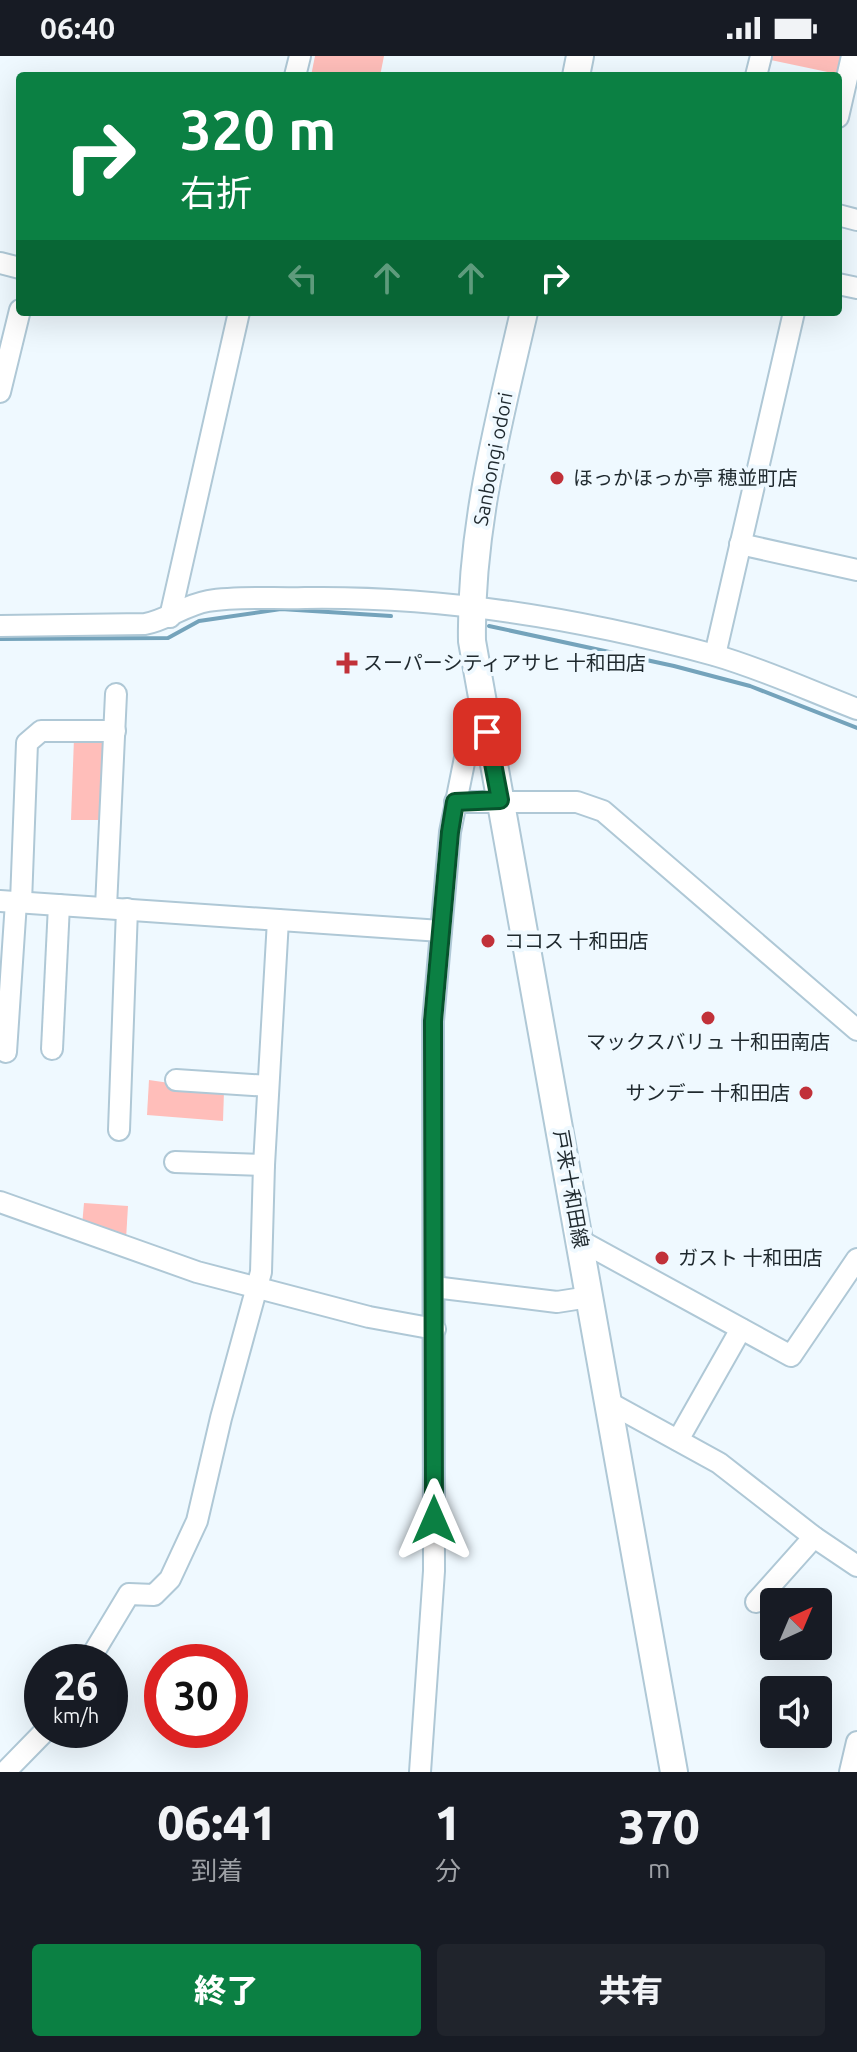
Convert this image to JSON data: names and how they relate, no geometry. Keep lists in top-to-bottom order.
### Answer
{
  "streets": {
    "main road": ["Sanbongi odori", "戸来十和田線"]
  },
  "crossings": [
    ["Sanbongi odori", "戸来十和田線"]
  ],
  "places": {
    "other": [
      "ほっかほっか亭 穂並町店",
      "ココス 十和田店",
      "マックスバリュ 十和田南店",
      "サンデー 十和田店",
      "ガスト 十和田店"
    ],
    "health": ["スーパーシティアサヒ 十和田店"]
  },
  "north": "top right",
  "page": {
    "status": "06:40",
    "turn": ["320 m", "右折"],
    "speed": "26 km/h",
    "limit": "30",
    "eta": [
      "06:41",
      "到着",
      "1",
      "分",
      "370",
      "m"
    ],
    "buttons": ["終了", "共有"]
  }
}
